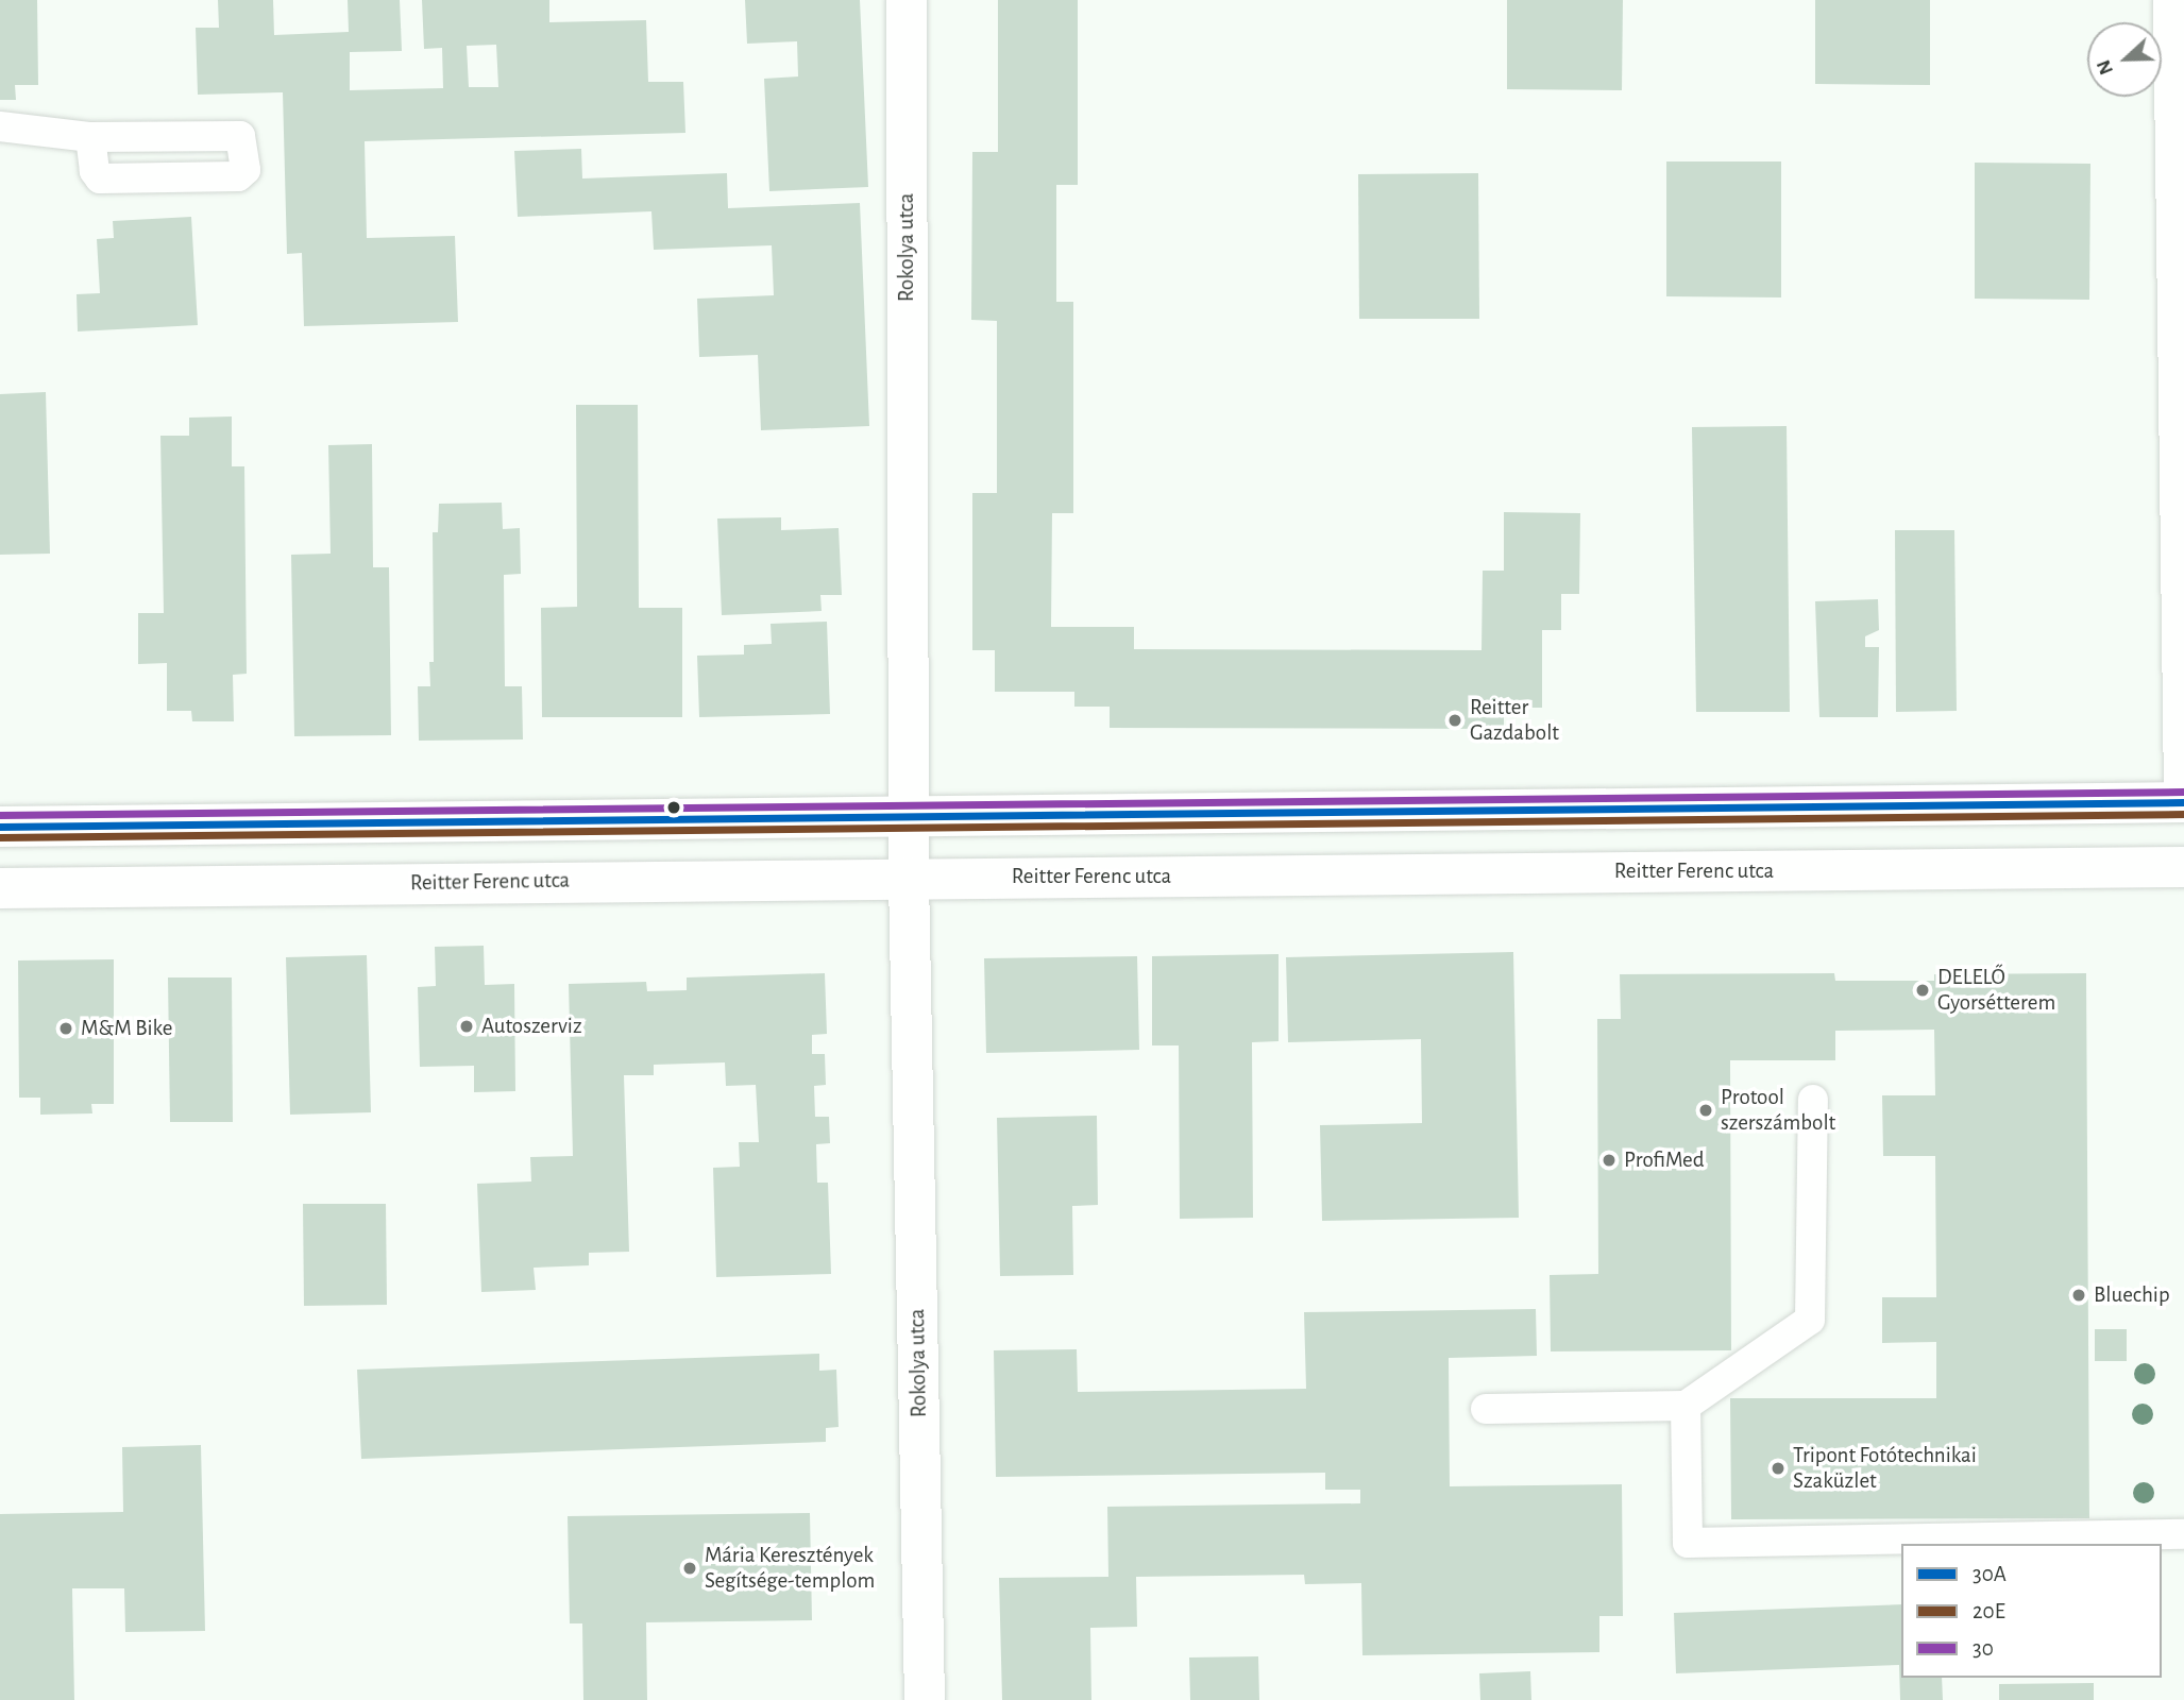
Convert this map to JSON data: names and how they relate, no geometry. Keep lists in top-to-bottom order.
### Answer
{
  "streets": {
    "street": ["Rokolya utca", "Reitter Ferenc utca"]
  },
  "crossings": [
    ["Rokolya utca", "Reitter Ferenc utca"]
  ],
  "places": [
    "Reitter Gazdabolt",
    "DELELŐ Gyorsétterem",
    "Autoszerviz",
    "M&M Bike",
    "Protool szerszámbolt",
    "ProfiMed",
    "Bluechip",
    "Tripont Fotótechnikai Szaküzlet",
    "Mária Keresztények Segítsége-templom"
  ],
  "lines": ["transit line 30", "transit line 30A", "transit line 20E"],
  "legend": ["30A", "20E", "30"],
  "north": "left"
}
